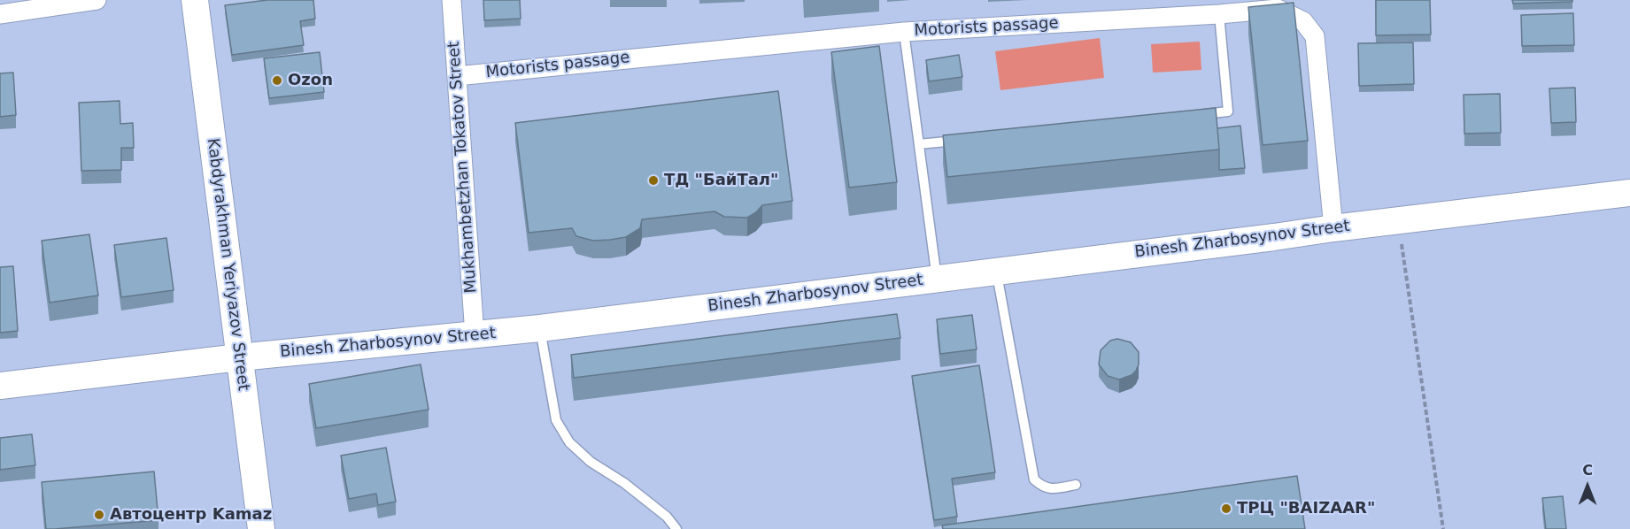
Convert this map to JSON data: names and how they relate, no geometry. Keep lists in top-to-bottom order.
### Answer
{
  "streets": {
    "street": [
      "Motorists passage",
      "Mukhambetzhan Tokatov Street",
      "Binesh Zharbosynov Street",
      "Kabdyrakhman Yeriyazov Street"
    ]
  },
  "crossings": [
    ["Motorists passage", "Mukhambetzhan Tokatov Street"],
    ["Motorists passage", "Binesh Zharbosynov Street"],
    ["Mukhambetzhan Tokatov Street", "Binesh Zharbosynov Street"],
    ["Binesh Zharbosynov Street", "Kabdyrakhman Yeriyazov Street"]
  ],
  "places": [
    "Ozon",
    "ТД \"БайТал\"",
    "ТРЦ \"BAIZAAR\"",
    "Автоцентр Kamaz"
  ],
  "north": "top"
}
